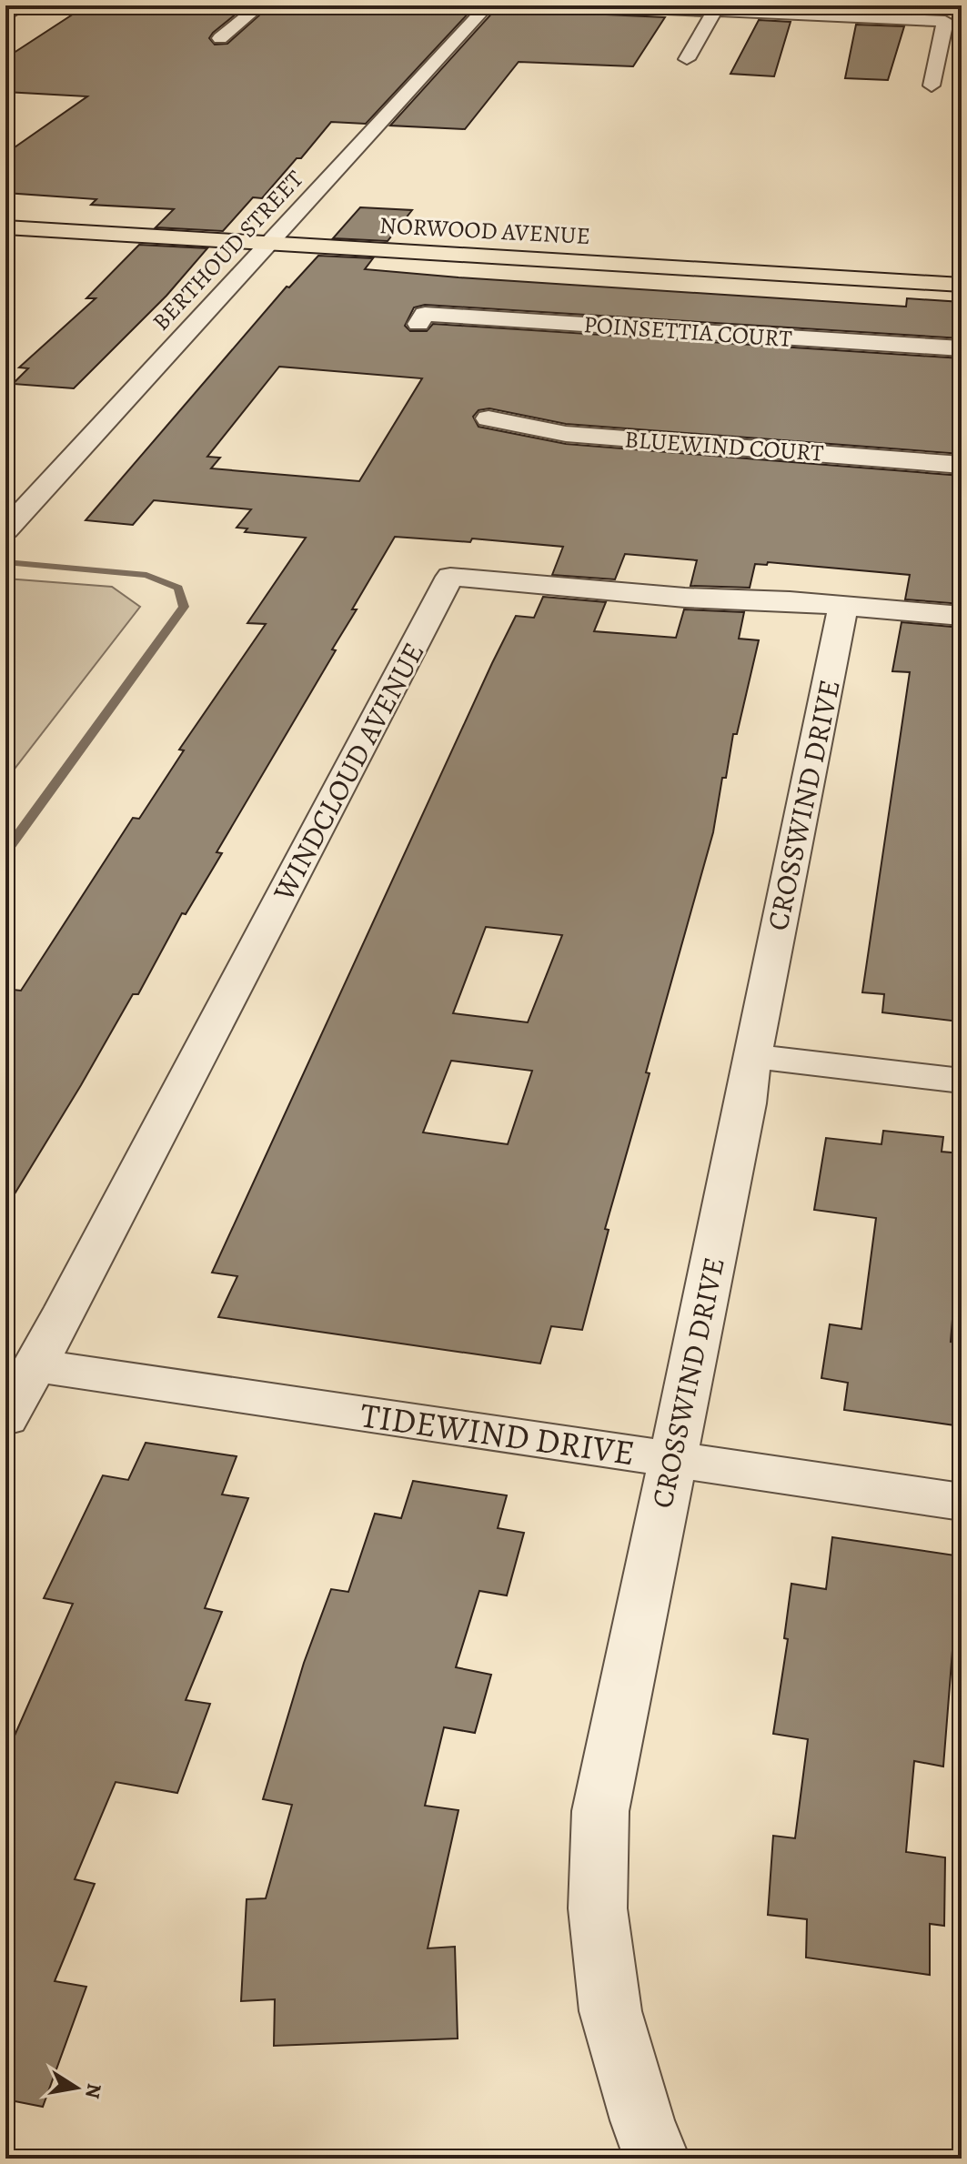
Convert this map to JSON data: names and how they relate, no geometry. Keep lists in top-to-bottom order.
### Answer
{
  "streets": {
    "main road": ["NORWOOD AVENUE"],
    "street": [
      "BERTHOUD STREET",
      "POINSETTIA COURT",
      "BLUEWIND COURT",
      "WINDCLOUD AVENUE",
      "CROSSWIND DRIVE",
      "TIDEWIND DRIVE"
    ]
  },
  "crossings": [
    ["NORWOOD AVENUE", "BERTHOUD STREET"],
    ["WINDCLOUD AVENUE", "CROSSWIND DRIVE"],
    ["WINDCLOUD AVENUE", "TIDEWIND DRIVE"],
    ["CROSSWIND DRIVE", "TIDEWIND DRIVE"]
  ],
  "north": "right"
}
